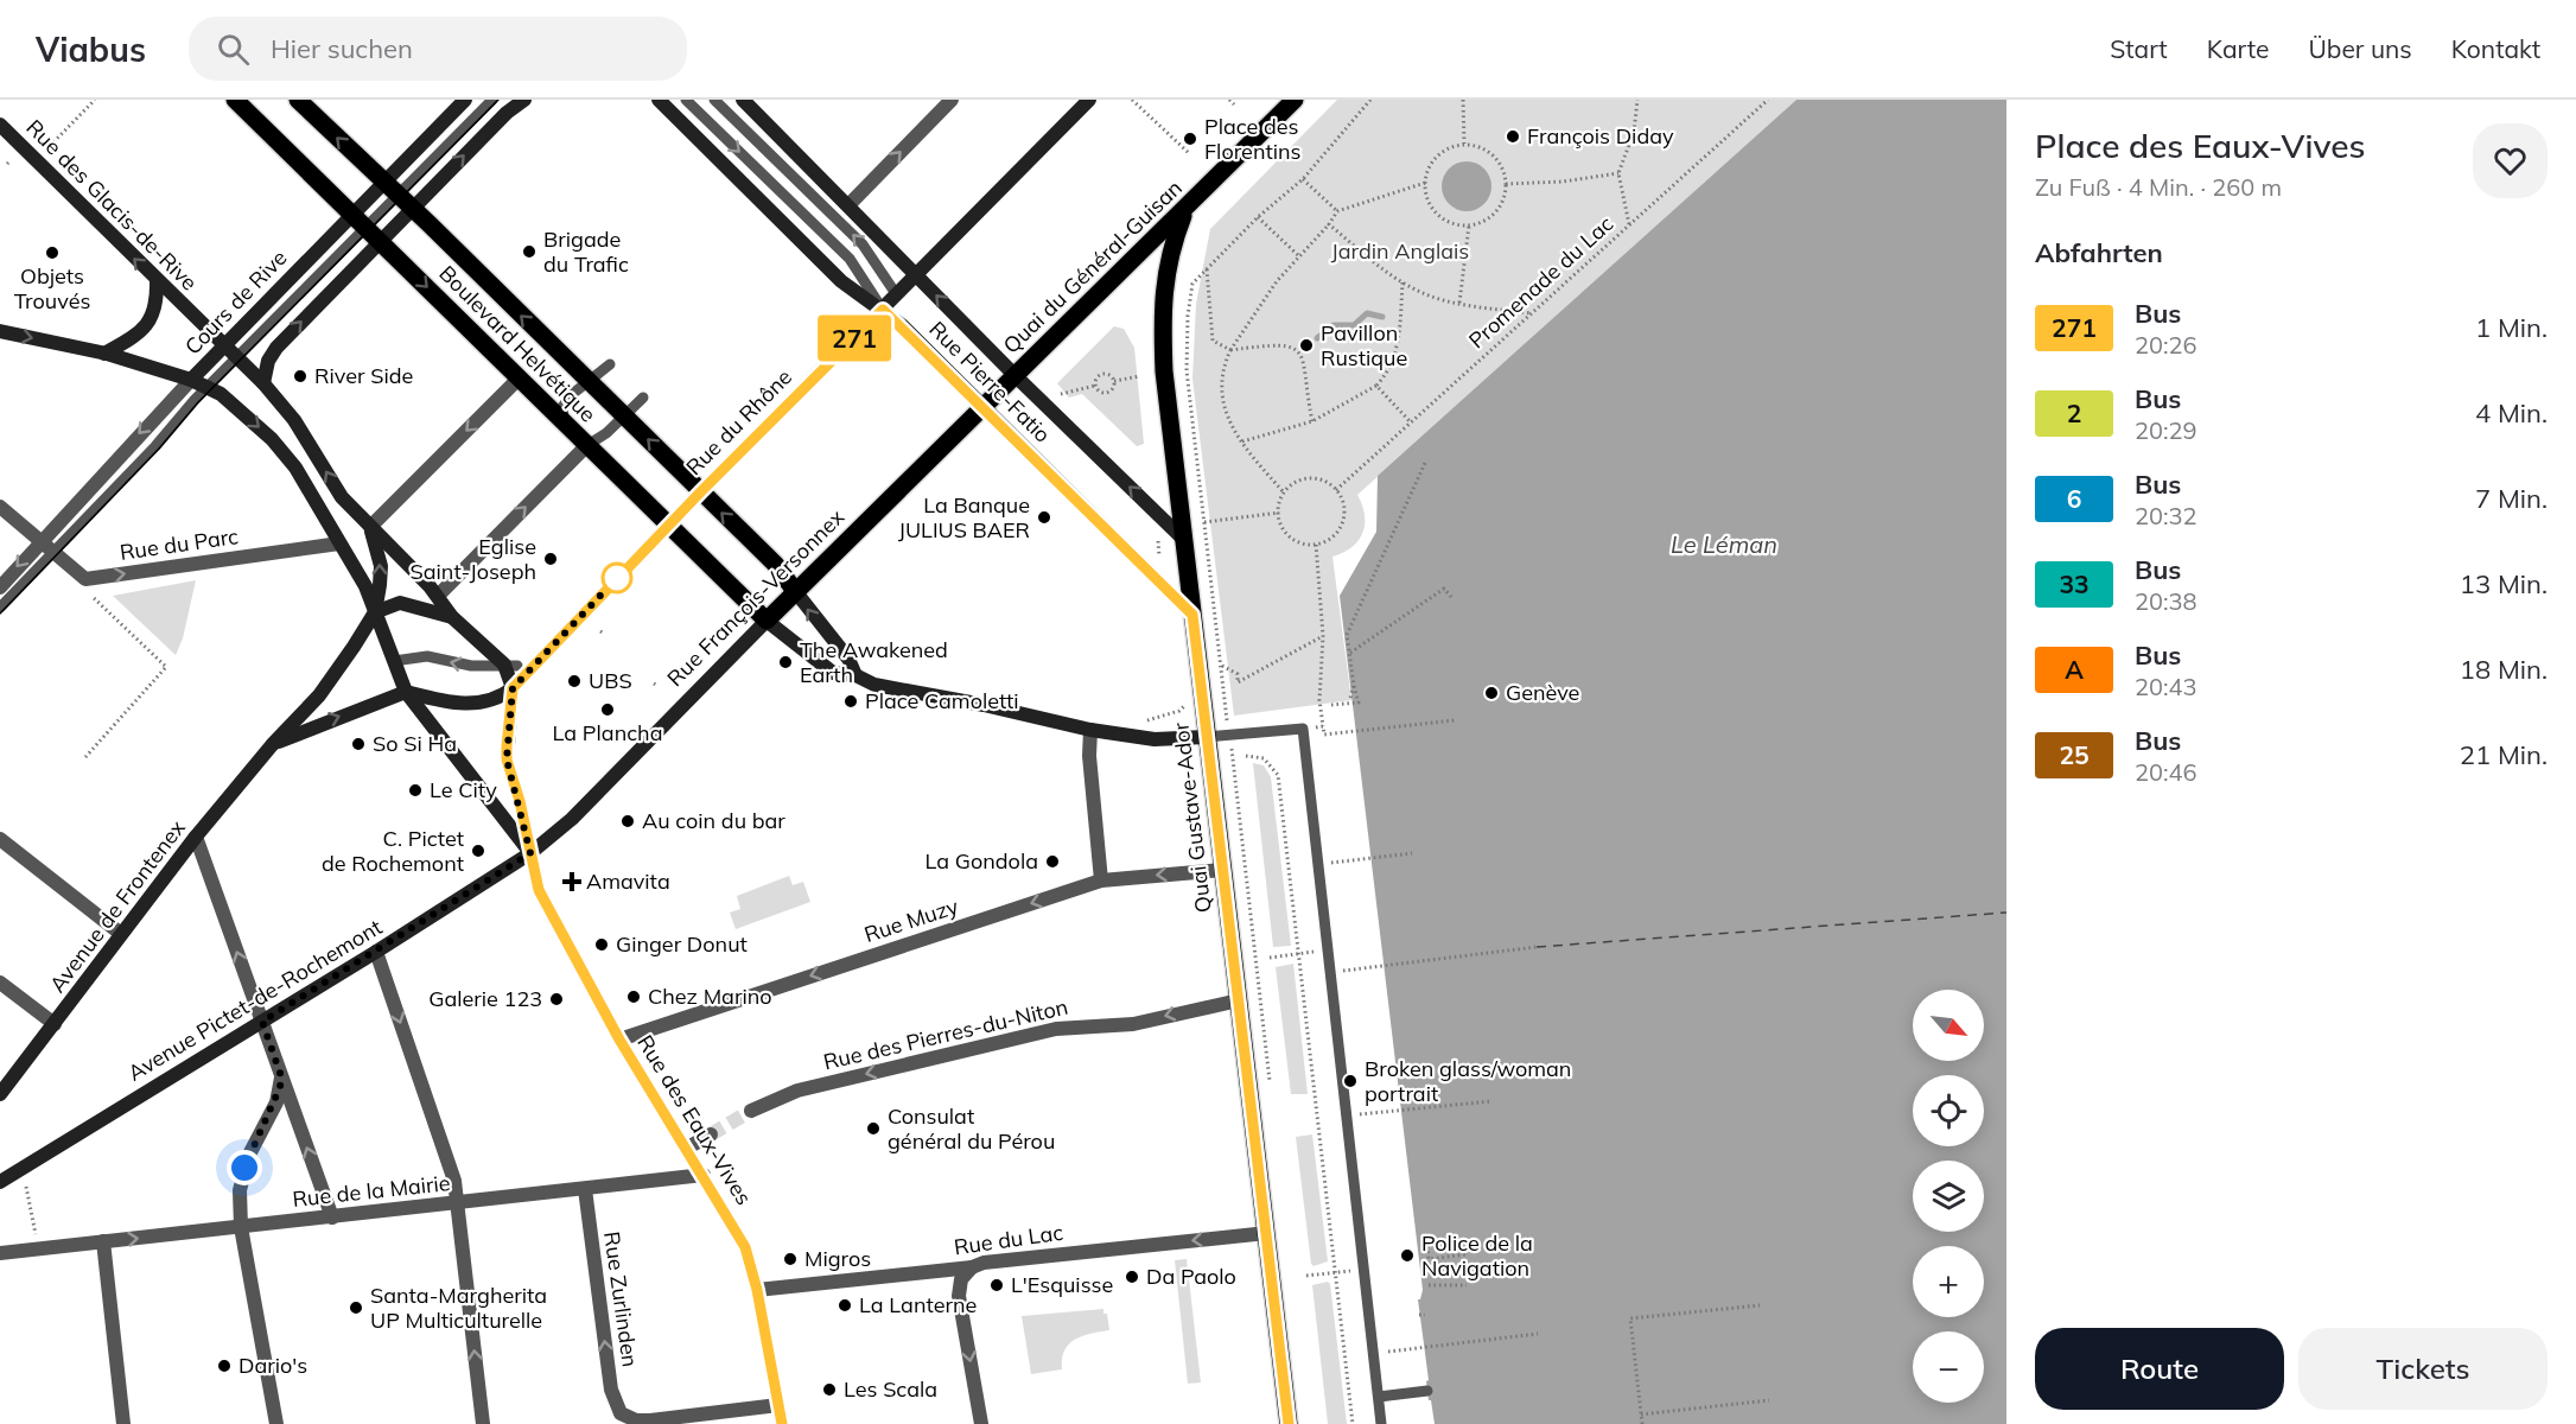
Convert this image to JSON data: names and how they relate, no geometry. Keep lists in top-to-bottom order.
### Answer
{
  "streets": {
    "main road": [
      "Quai du Général-Guisan",
      "Boulevard Helvétique",
      "Rue François-Versonnex",
      "Quai Gustave-Ador"
    ],
    "street": [
      "Rue des Glacis-de-Rive",
      "Cours de Rive",
      "Rue Pierre-Fatio",
      "Rue du Rhône",
      "Rue du Parc",
      "Avenue de Frontenex",
      "Rue Muzy",
      "Avenue Pictet-de-Rochemont",
      "Rue des Pierres-du-Niton",
      "Rue des Eaux-Vives",
      "Rue de la Mairie",
      "Rue du Lac",
      "Rue Zurlinden"
    ],
    "path": ["Promenade du Lac"]
  },
  "crossings": [
    ["Rue des Glacis-de-Rive", "Cours de Rive"],
    ["Quai du Général-Guisan", "Rue Pierre-Fatio"],
    ["Quai du Général-Guisan", "Rue François-Versonnex"],
    ["Quai du Général-Guisan", "Quai Gustave-Ador"],
    ["Cours de Rive", "Boulevard Helvétique"],
    ["Cours de Rive", "Rue du Parc"],
    ["Boulevard Helvétique", "Rue du Rhône"],
    ["Boulevard Helvétique", "Rue François-Versonnex"],
    ["Rue Pierre-Fatio", "Rue du Rhône"],
    ["Rue Pierre-Fatio", "Rue François-Versonnex"],
    ["Rue Pierre-Fatio", "Quai Gustave-Ador"],
    ["Rue du Rhône", "Rue des Eaux-Vives"],
    ["Rue François-Versonnex", "Avenue Pictet-de-Rochemont"],
    ["Rue François-Versonnex", "Rue des Eaux-Vives"],
    ["Quai Gustave-Ador", "Rue Muzy"],
    ["Quai Gustave-Ador", "Rue des Pierres-du-Niton"],
    ["Quai Gustave-Ador", "Rue du Lac"],
    ["Rue Muzy", "Rue des Eaux-Vives"],
    ["Avenue Pictet-de-Rochemont", "Rue des Eaux-Vives"],
    ["Rue des Eaux-Vives", "Rue de la Mairie"],
    ["Rue des Eaux-Vives", "Rue du Lac"],
    ["Rue des Eaux-Vives", "Rue Zurlinden"],
    ["Rue de la Mairie", "Rue Zurlinden"]
  ],
  "one_way": [
    "Cours de Rive",
    "Rue du Parc",
    "Rue Muzy",
    "Rue des Pierres-du-Niton",
    "Rue du Lac"
  ],
  "water": ["Le Léman"],
  "parks": ["Jardin Anglais"],
  "places": {
    "other": [
      "François Diday",
      "Place des Florentins",
      "Brigade du Trafic",
      "Objets Trouvés",
      "Pavillon Rustique",
      "River Side",
      "La Banque JULIUS BAER",
      "Eglise Saint-Joseph",
      "The Awakened Earth",
      "UBS",
      "Genève",
      "Place Camoletti",
      "La Plancha",
      "So Si Ha",
      "Le City",
      "Au coin du bar",
      "C. Pictet de Rochemont",
      "La Gondola",
      "Ginger Donut",
      "Chez Marino",
      "Galerie 123",
      "Broken glass/woman portrait",
      "Consulat général du Pérou",
      "Police de la Navigation",
      "Migros",
      "Da Paolo",
      "L'Esquisse",
      "La Lanterne",
      "Santa-Margherita UP Multiculturelle",
      "Dario's",
      "Les Scala"
    ],
    "health": ["Amavita"]
  },
  "lines": ["bus line 271"],
  "north": "bottom right",
  "page": {
    "header": "Viabus",
    "search": "Hier suchen",
    "nav": [
      "Start",
      "Karte",
      "Über uns",
      "Kontakt"
    ],
    "on_map": "271",
    "heading": [
      ["Place des Eaux-Vives", "Zu Fuß · 4 Min. · 260 m"],
      "Abfahrten"
    ],
    "list": [
      {
        "mark": "271",
        "name": "Bus",
        "note": "20:26",
        "value": "1 Min."
      },
      {
        "mark": "2",
        "name": "Bus",
        "note": "20:29",
        "value": "4 Min."
      },
      {
        "mark": "6",
        "name": "Bus",
        "note": "20:32",
        "value": "7 Min."
      },
      {
        "mark": "33",
        "name": "Bus",
        "note": "20:38",
        "value": "13 Min."
      },
      {
        "mark": "A",
        "name": "Bus",
        "note": "20:43",
        "value": "18 Min."
      },
      {
        "mark": "25",
        "name": "Bus",
        "note": "20:46",
        "value": "21 Min."
      }
    ],
    "map_buttons": ["+", "−"],
    "buttons": ["Route", "Tickets"]
  }
}
